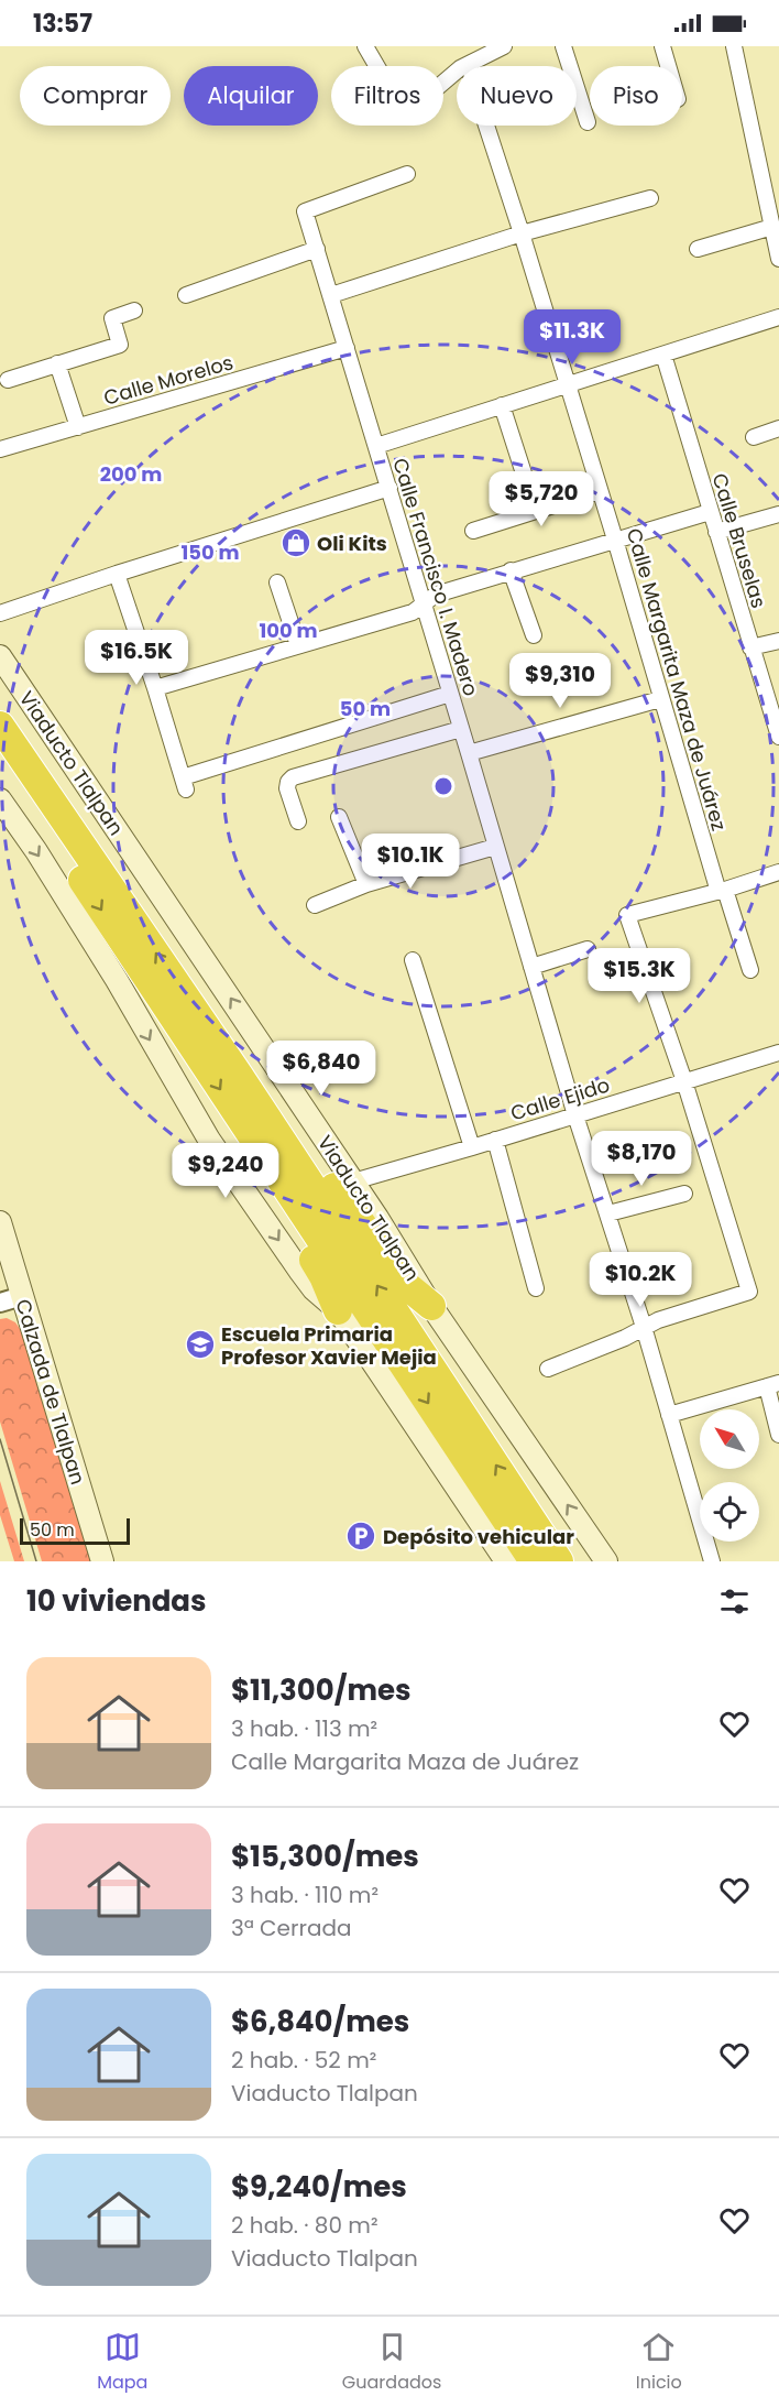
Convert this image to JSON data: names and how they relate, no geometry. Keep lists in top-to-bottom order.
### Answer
{
  "streets": {
    "highway": ["Viaducto Tlalpan"],
    "main road": ["Calzada de Tlalpan"],
    "street": [
      "Calle Morelos",
      "Calle Bruselas",
      "Calle Francisco I. Madero",
      "Calle Margarita Maza de Juárez",
      "Calle Ejido"
    ]
  },
  "crossings": [
    ["Calle Morelos", "Calle Francisco I. Madero"],
    ["Calle Francisco I. Madero", "Calle Ejido"],
    ["Viaducto Tlalpan", "Calle Ejido"]
  ],
  "places": {
    "shop": ["Oli Kits"],
    "school or university": ["Escuela Primaria Profesor Xavier Mejia"],
    "parking": ["Depósito vehicular"]
  },
  "scale_bar": "50 m",
  "north": "top left",
  "page": {
    "status": "13:57",
    "chip": [
      "Comprar",
      "Alquilar",
      "Filtros",
      "Nuevo",
      "Piso"
    ],
    "price": [
      "$11.3K",
      "$5,720",
      "$16.5K",
      "$9,310",
      "$10.1K",
      "$15.3K",
      "$6,840",
      "$8,170",
      "$9,240",
      "$10.2K"
    ],
    "scale": "50 m",
    "heading": "10 viviendas",
    "list": [
      {
        "name": "$11,300/mes",
        "note": "3 hab. · 113 m² · Calle Margarita Maza de Juárez"
      },
      {
        "name": "$15,300/mes",
        "note": "3 hab. · 110 m² · 3ª Cerrada"
      },
      {
        "name": "$6,840/mes",
        "note": "2 hab. · 52 m² · Viaducto Tlalpan"
      },
      {
        "name": "$9,240/mes",
        "note": "2 hab. · 80 m² · Viaducto Tlalpan"
      }
    ],
    "tabs": ["Mapa", "Guardados", "Inicio"]
  },
  "rings": [
    "200 m",
    "150 m",
    "100 m",
    "50 m"
  ]
}
